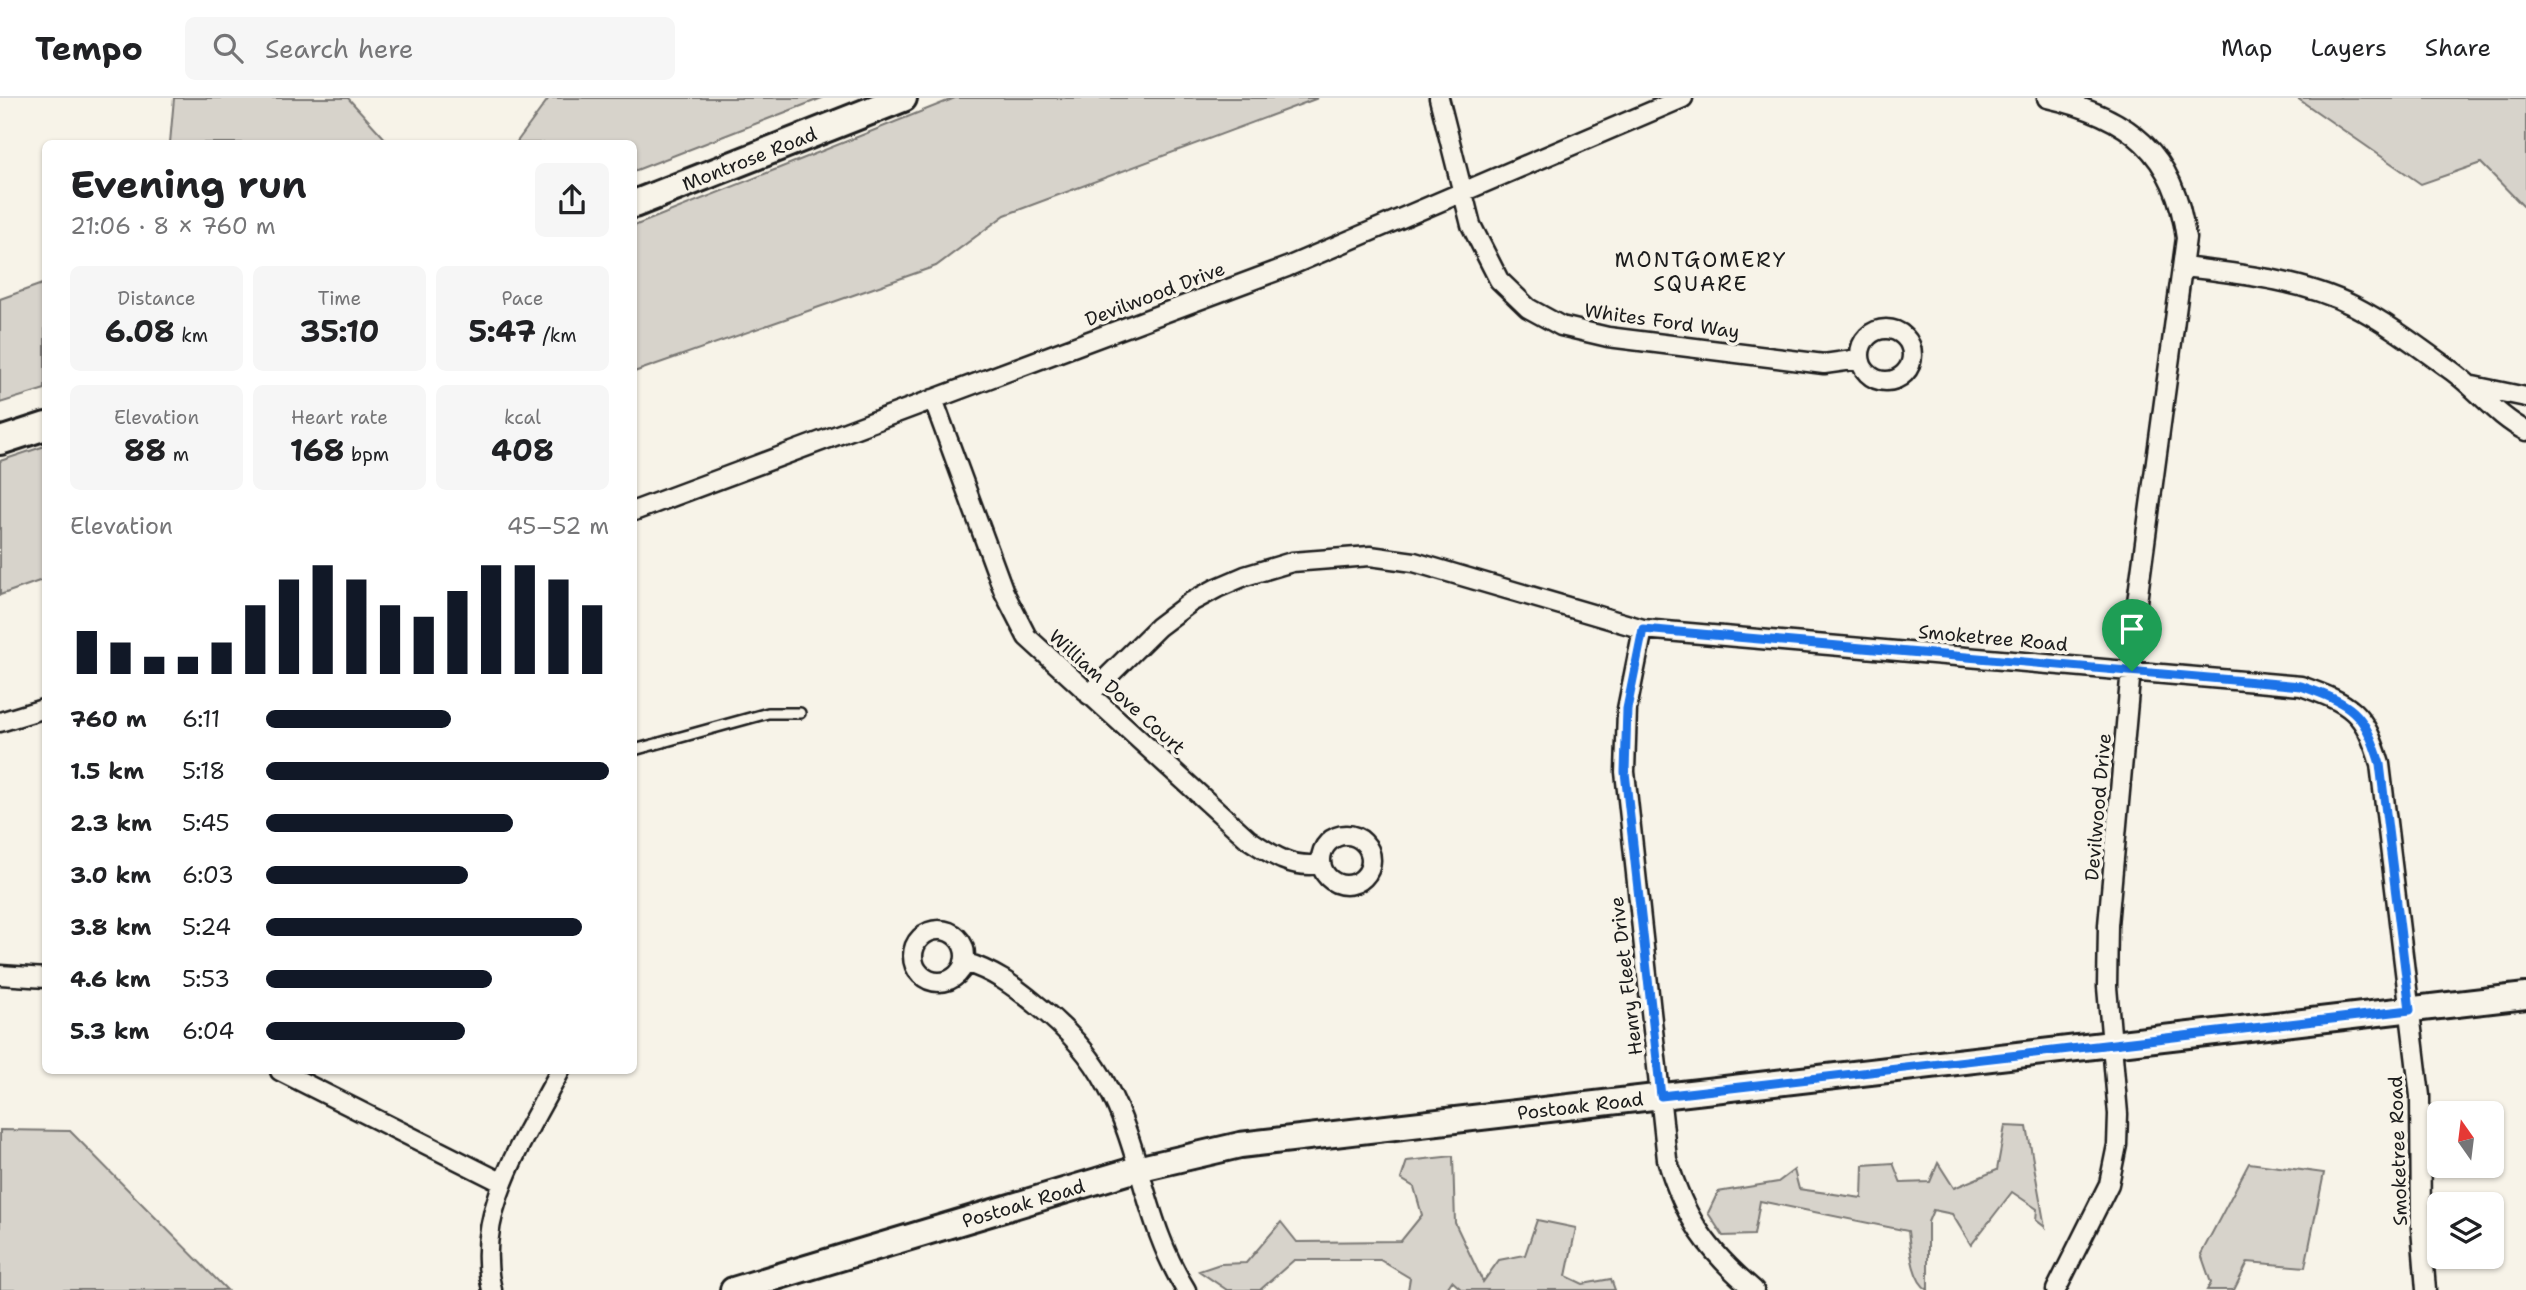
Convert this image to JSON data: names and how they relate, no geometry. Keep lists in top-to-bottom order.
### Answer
{
  "streets": {
    "main road": ["Montrose Road"],
    "street": [
      "Devilwood Drive",
      "Whites Ford Way",
      "Smoketree Road",
      "William Dove Court",
      "Henry Fleet Drive",
      "Postoak Road"
    ]
  },
  "crossings": [
    ["Devilwood Drive", "Whites Ford Way"],
    ["Devilwood Drive", "Smoketree Road"],
    ["Devilwood Drive", "William Dove Court"],
    ["Devilwood Drive", "Postoak Road"],
    ["Smoketree Road", "William Dove Court"],
    ["Smoketree Road", "Henry Fleet Drive"],
    ["Smoketree Road", "Postoak Road"],
    ["Henry Fleet Drive", "Postoak Road"]
  ],
  "districts": ["MONTGOMERY SQUARE"],
  "north": "top",
  "page": {
    "header": "Tempo",
    "search": "Search here",
    "nav": ["Map", "Layers", "Share"],
    "heading": ["Evening run", "21:06 · 8 × 760 m"],
    "stats": [
      ["Distance", "6.08 km"],
      ["Time", "35:10"],
      ["Pace", "5:47 /km"],
      ["Elevation", "88 m"],
      ["Heart rate", "168 bpm"],
      ["kcal", "408"]
    ],
    "chart": ["Elevation", "45–52 m"],
    "list": [
      {
        "name": "760 m",
        "note": "6:11"
      },
      {
        "name": "1.5 km",
        "note": "5:18"
      },
      {
        "name": "2.3 km",
        "note": "5:45"
      },
      {
        "name": "3.0 km",
        "note": "6:03"
      },
      {
        "name": "3.8 km",
        "note": "5:24"
      },
      {
        "name": "4.6 km",
        "note": "5:53"
      },
      {
        "name": "5.3 km",
        "note": "6:04"
      }
    ]
  }
}
